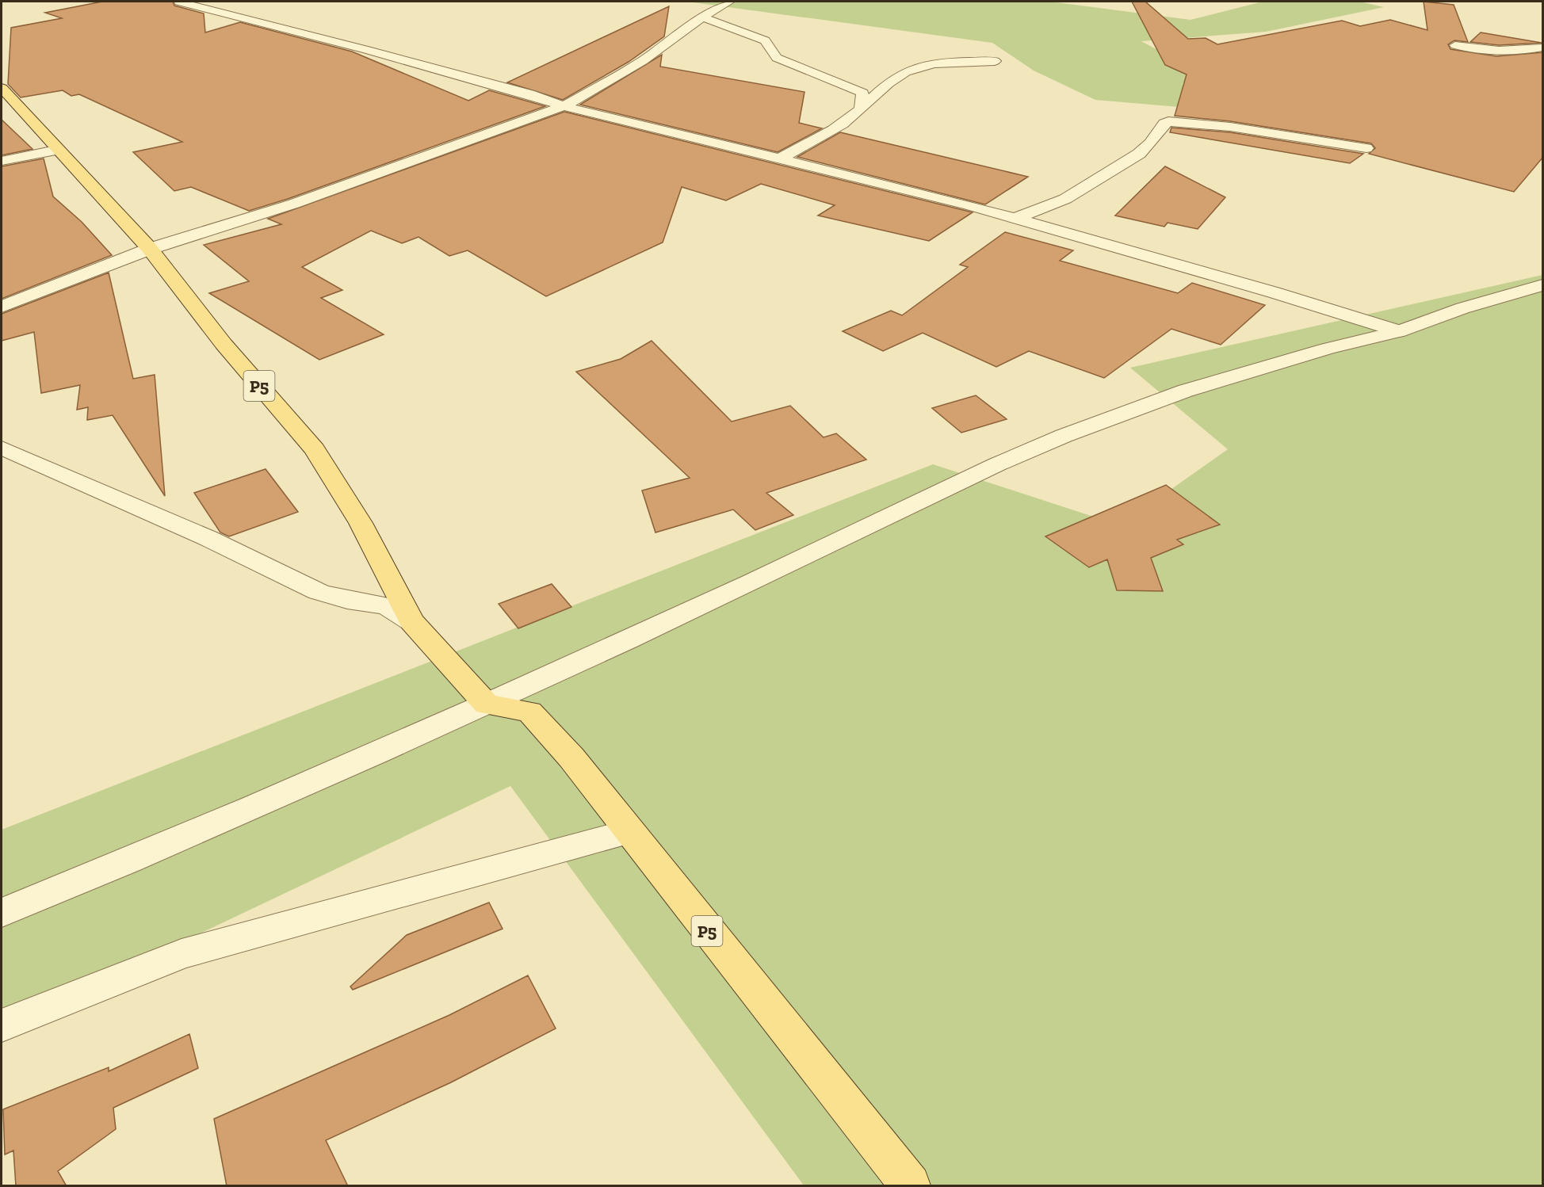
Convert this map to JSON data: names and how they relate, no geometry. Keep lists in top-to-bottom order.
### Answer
{
  "streets": {
    "main road": ["P5"]
  }
}
